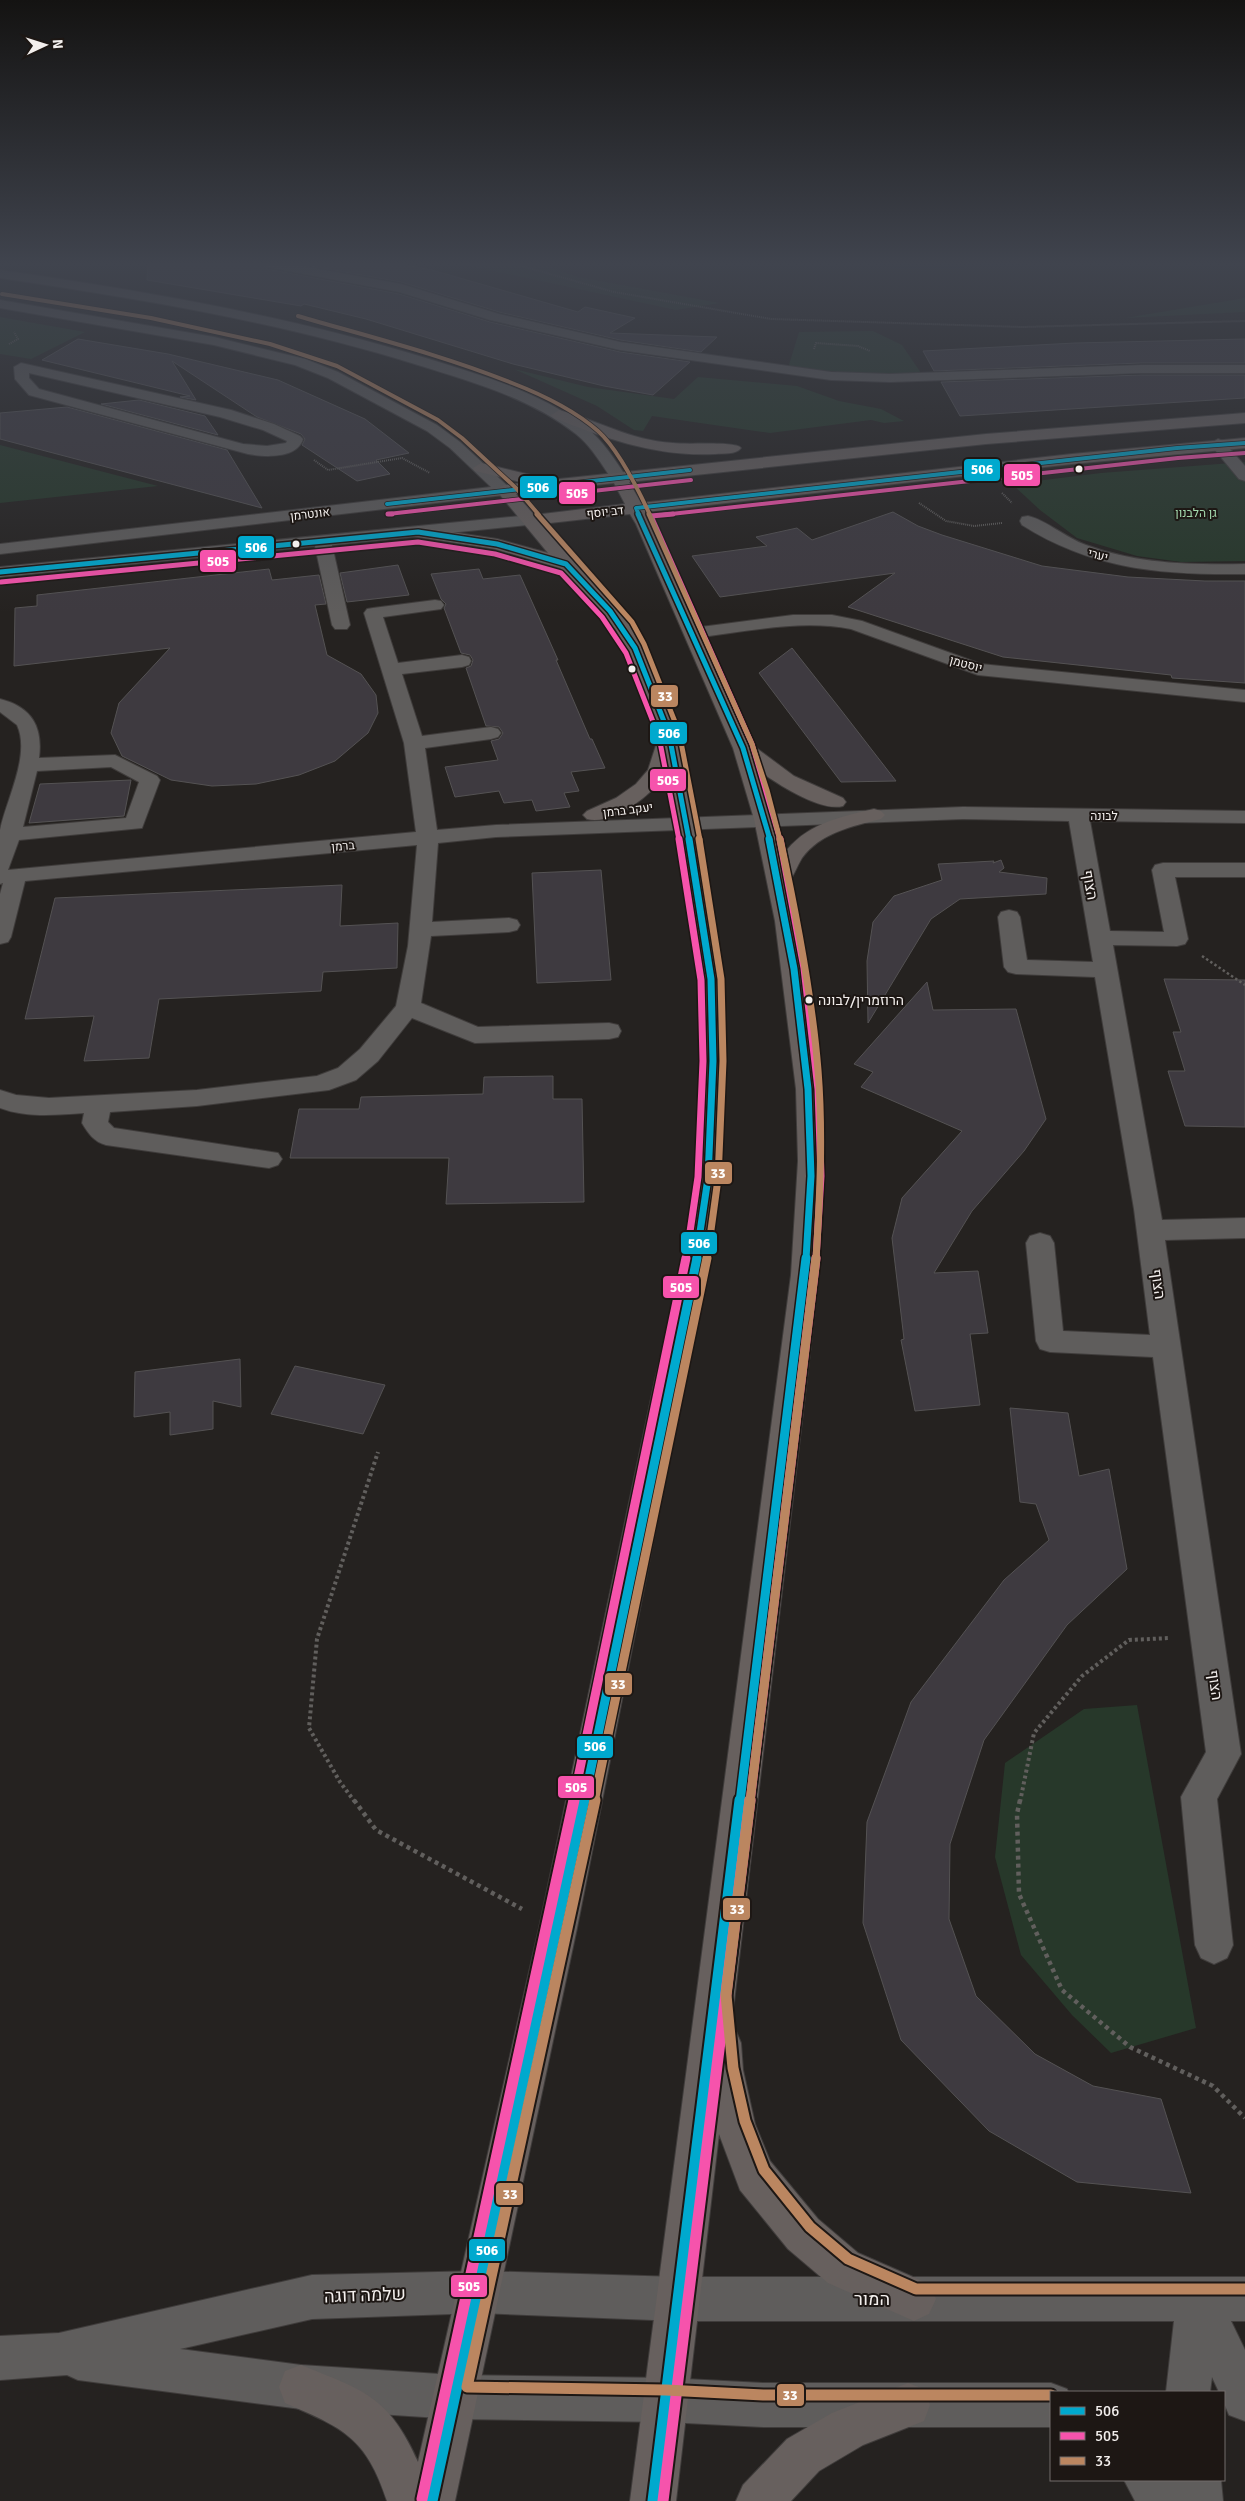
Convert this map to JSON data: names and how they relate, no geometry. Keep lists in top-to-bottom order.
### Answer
{
  "streets": {
    "main road": ["דב יוסף", "אונטרמן"],
    "street": [
      "יערי",
      "יוסטמן",
      "יעקב ברמן",
      "לבונה",
      "ברמן",
      "הצוף",
      "שלמה דוגה",
      "המור"
    ]
  },
  "crossings": [
    ["דב יוסף", "אונטרמן"],
    ["יעקב ברמן", "לבונה"],
    ["יעקב ברמן", "ברמן"],
    ["לבונה", "ברמן"],
    ["לבונה", "הצוף"],
    ["שלמה דוגה", "המור"]
  ],
  "parks": ["גן הלבנון"],
  "places": ["הרוזמרין/לבונה"],
  "lines": ["transit line 33", "transit line 506", "transit line 505"],
  "legend": ["506", "505", "33"],
  "north": "right"
}
